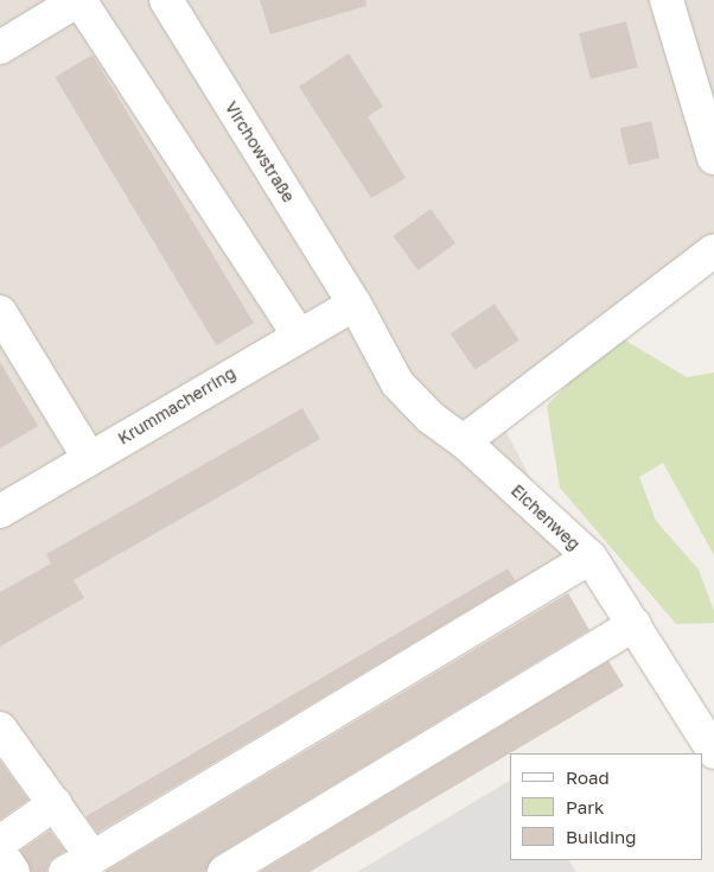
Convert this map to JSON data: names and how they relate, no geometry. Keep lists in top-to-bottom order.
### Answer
{
  "streets": {
    "street": ["Virchowstraße", "Krummacherring", "Eichenweg"]
  },
  "crossings": [
    ["Virchowstraße", "Krummacherring"],
    ["Virchowstraße", "Eichenweg"],
    ["Krummacherring", "Eichenweg"]
  ],
  "legend": ["Road", "Park", "Building"]
}
